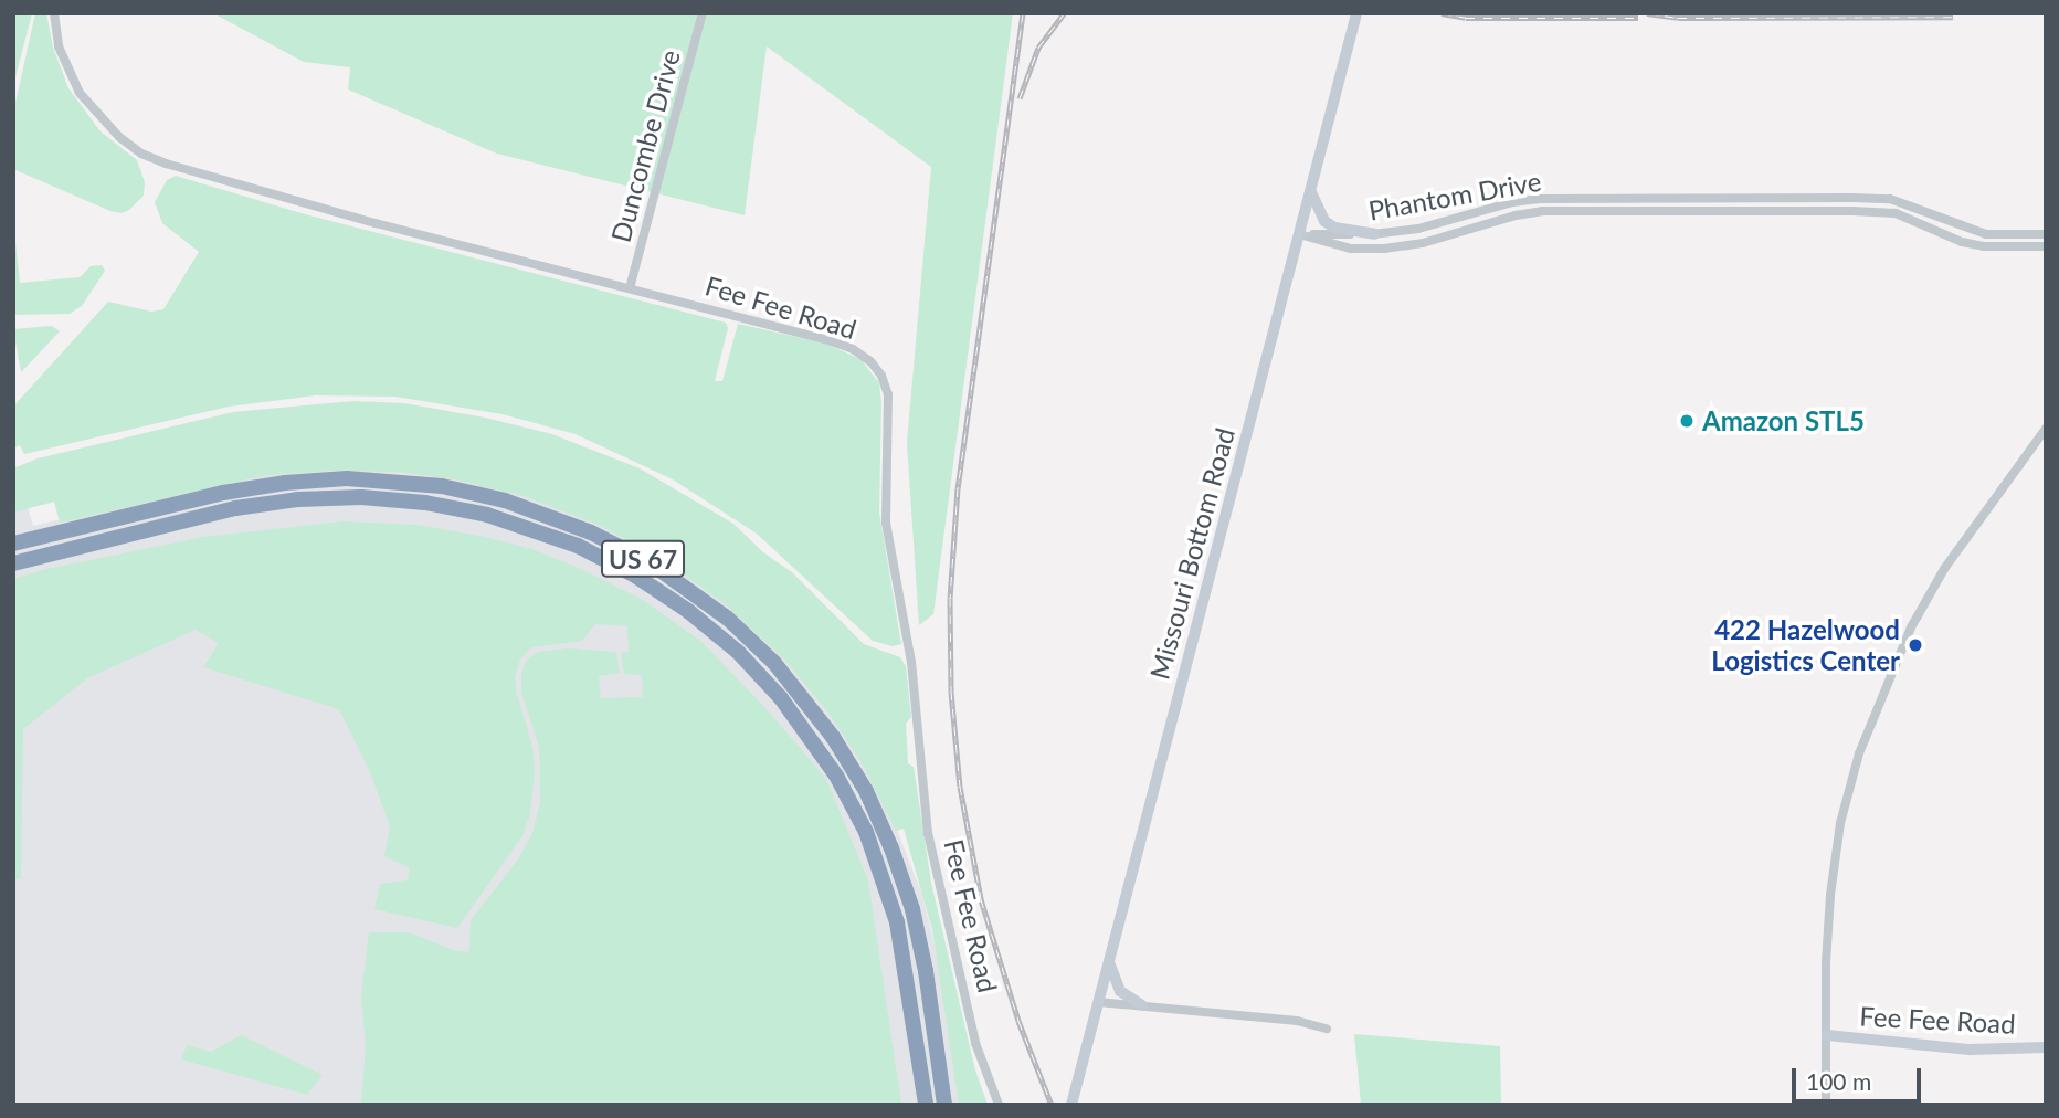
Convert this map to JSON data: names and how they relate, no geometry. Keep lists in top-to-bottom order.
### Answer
{
  "streets": {
    "highway": ["US 67"],
    "street": [
      "Duncombe Drive",
      "Phantom Drive",
      "Fee Fee Road",
      "Missouri Bottom Road"
    ]
  },
  "crossings": [
    ["Duncombe Drive", "Fee Fee Road"],
    ["Phantom Drive", "Missouri Bottom Road"]
  ],
  "places": ["Amazon STL5", "422 Hazelwood Logistics Center"],
  "scale_bar": "100 m"
}
